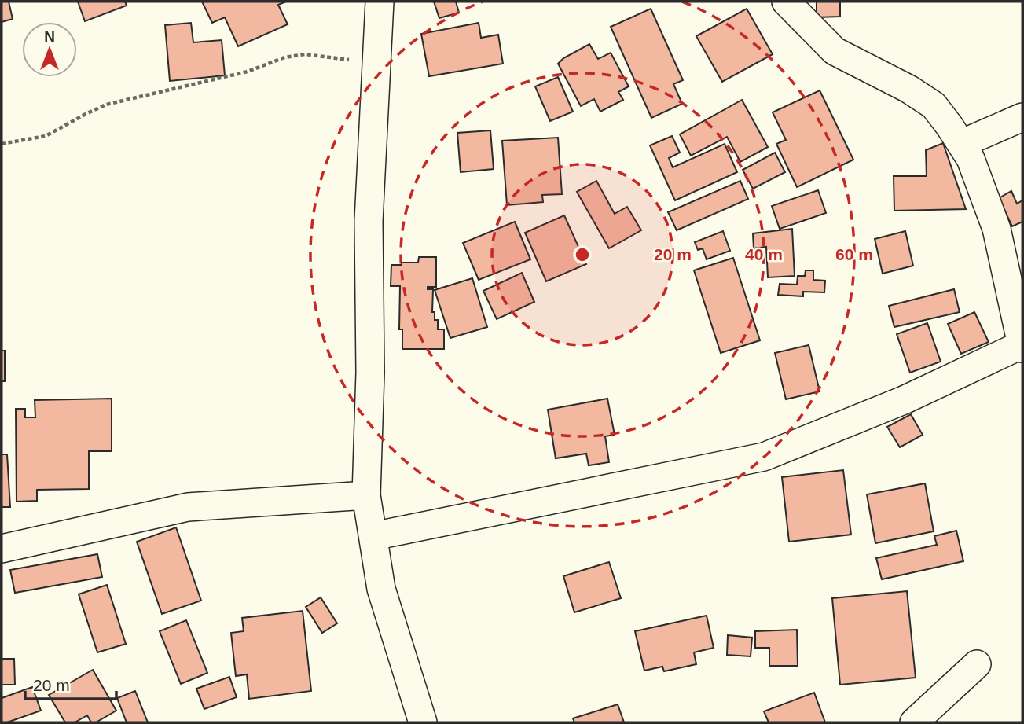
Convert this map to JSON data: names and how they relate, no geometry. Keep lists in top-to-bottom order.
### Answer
{
  "scale_bar": "20 m",
  "north": "top",
  "rings": ["20 m", "40 m", "60 m"]
}
